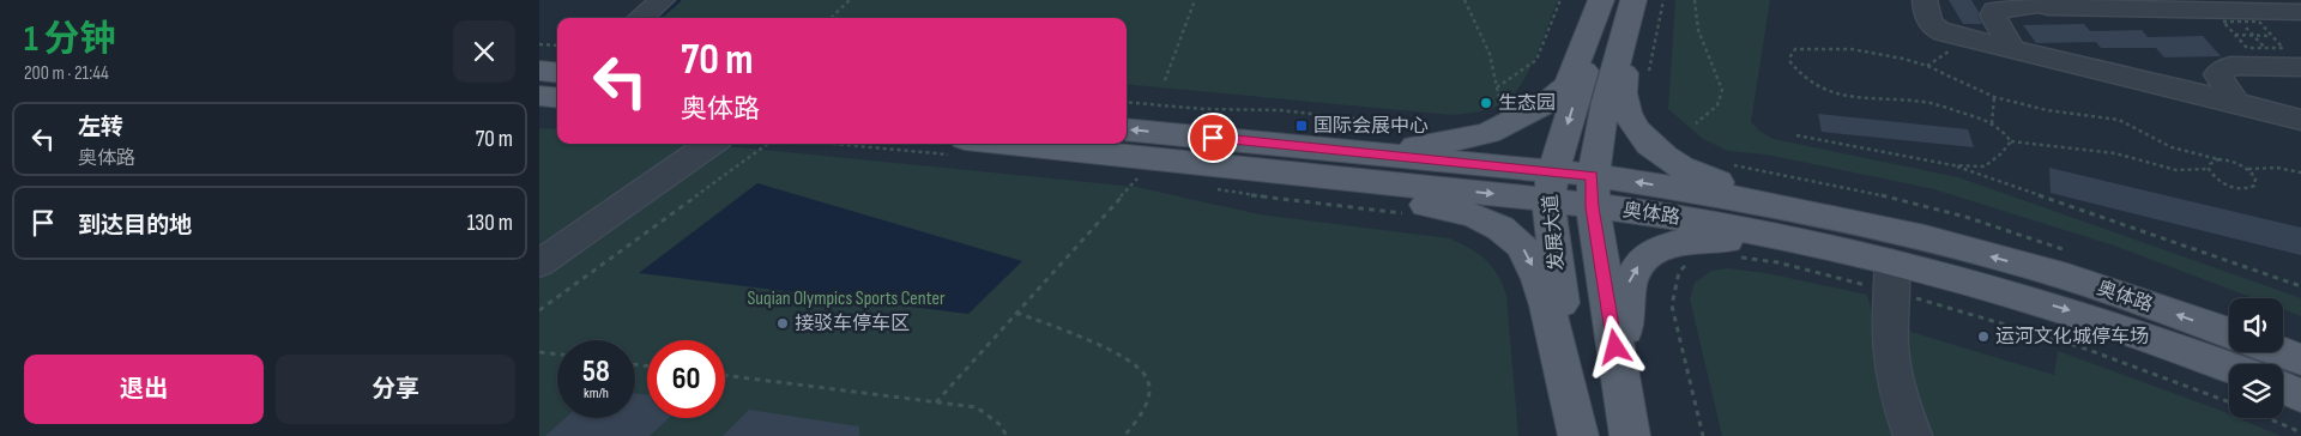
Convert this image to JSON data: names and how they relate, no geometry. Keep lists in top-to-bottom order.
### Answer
{
  "streets": {
    "main road": ["奥体路", "发展大道"]
  },
  "crossings": [
    ["奥体路", "发展大道"]
  ],
  "parks": ["Suqian Olympics Sports Center"],
  "places": {
    "other": ["生态园", "接驳车停车区", "运河文化城停车场"],
    "transit": ["国际会展中心"]
  },
  "page": {
    "heading": ["1 分钟", "200 m · 21:44"],
    "turn": ["70 m", "奥体路"],
    "list": [
      {
        "name": "左转",
        "note": "奥体路",
        "value": "70 m"
      },
      {
        "name": "到达目的地",
        "value": "130 m"
      }
    ],
    "speed": "58 km/h",
    "limit": "60",
    "buttons": ["退出", "分享"]
  }
}
